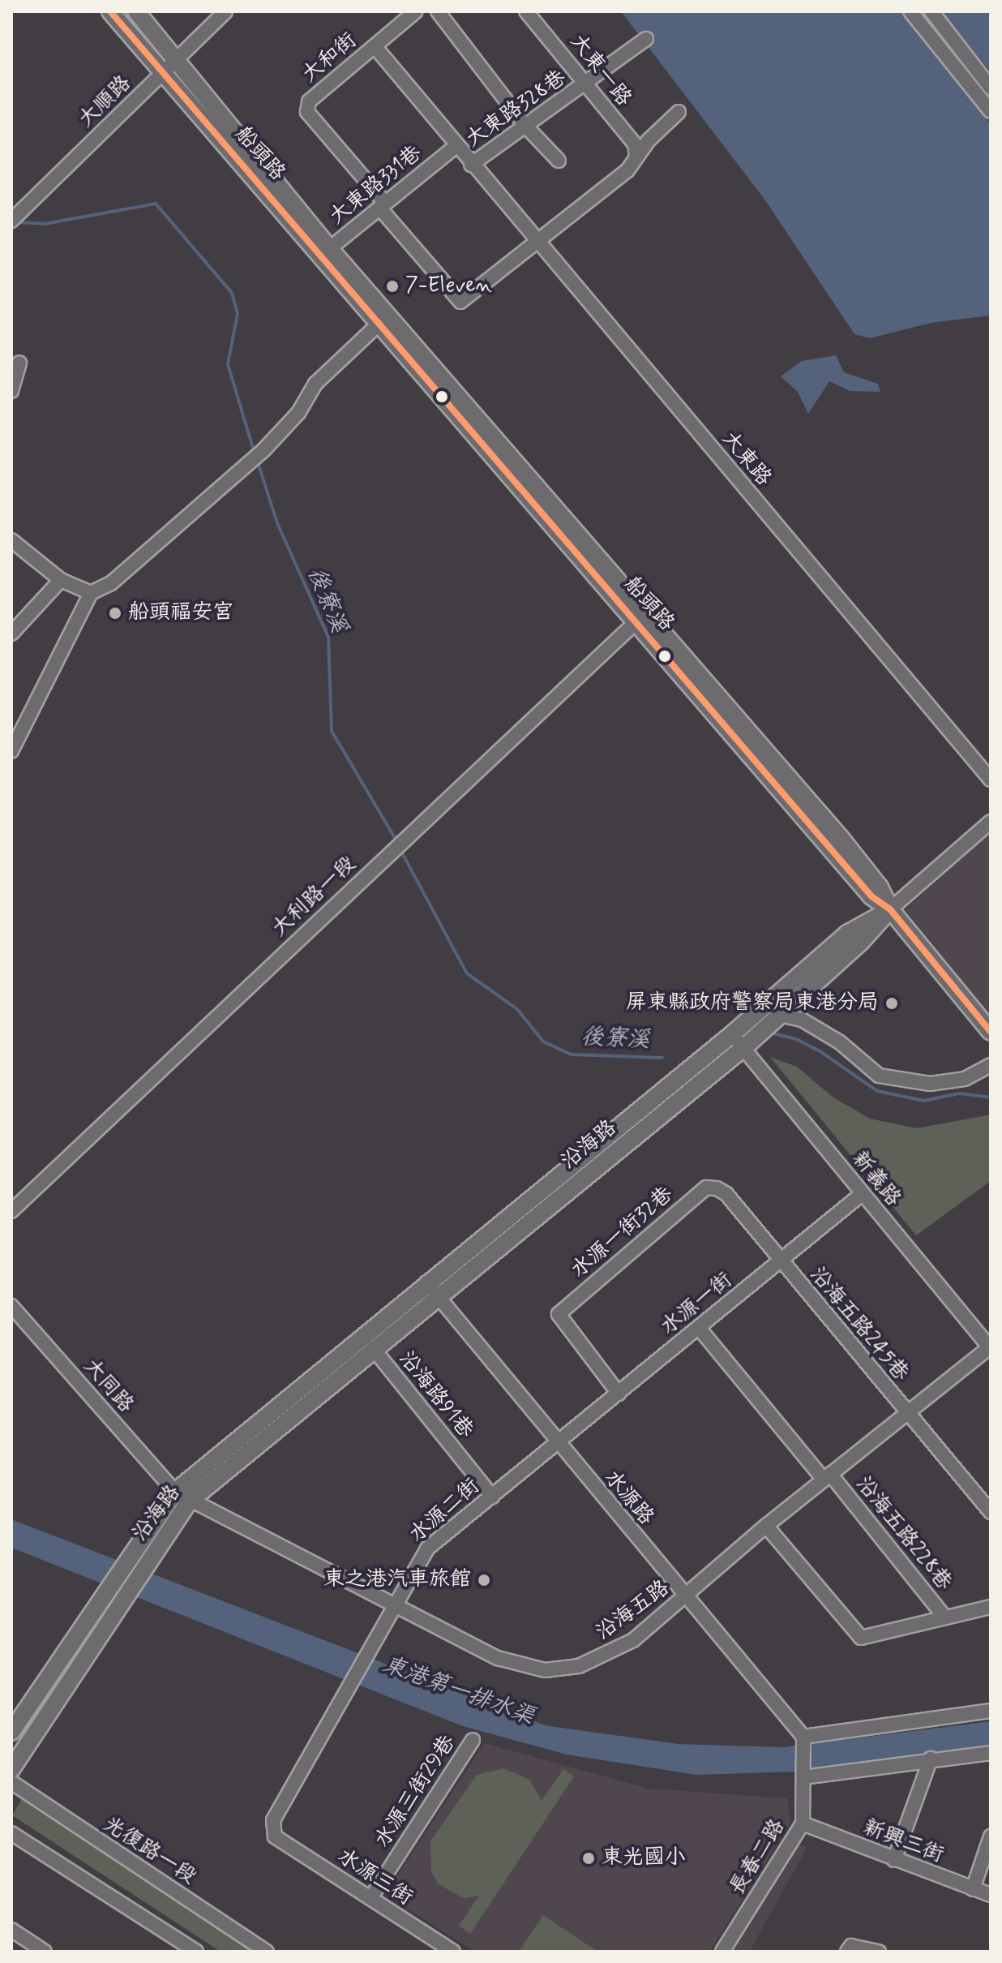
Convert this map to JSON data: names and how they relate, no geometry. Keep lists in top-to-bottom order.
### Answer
{
  "streets": {
    "main road": ["船頭路", "沿海路"],
    "street": [
      "大和街",
      "大東一路",
      "大順路",
      "大東路328巷",
      "大東路331巷",
      "大東路",
      "大利路一段",
      "新義路",
      "水源一街32巷",
      "水源一街",
      "沿海五路245巷",
      "大同路",
      "沿海路91巷",
      "水源路",
      "水源二街",
      "沿海五路228巷",
      "沿海五路",
      "水源三街29巷",
      "新興三街",
      "光復路一段",
      "長春二路",
      "水源三街"
    ]
  },
  "crossings": [
    ["大和街", "大東路331巷"],
    ["大和街", "大東路"],
    ["大東一路", "大東路328巷"],
    ["大順路", "船頭路"],
    ["大東路328巷", "大東路"],
    ["船頭路", "大東路331巷"],
    ["船頭路", "大利路一段"],
    ["船頭路", "沿海路"],
    ["大東路331巷", "大東路"],
    ["沿海路", "新義路"],
    ["沿海路", "大同路"],
    ["沿海路", "沿海路91巷"],
    ["沿海路", "水源路"],
    ["沿海路", "沿海五路"],
    ["新義路", "水源一街"],
    ["新義路", "沿海五路"],
    ["水源一街32巷", "水源一街"],
    ["水源一街32巷", "沿海五路245巷"],
    ["水源一街", "沿海五路245巷"],
    ["水源一街", "水源路"],
    ["水源一街", "水源二街"],
    ["水源一街", "沿海五路228巷"],
    ["沿海五路245巷", "沿海五路"],
    ["大同路", "沿海五路"],
    ["沿海路91巷", "水源二街"],
    ["水源路", "水源二街"],
    ["水源路", "沿海五路"],
    ["水源路", "長春二路"],
    ["水源二街", "沿海五路"],
    ["水源二街", "水源三街"],
    ["沿海五路228巷", "沿海五路"],
    ["水源三街29巷", "水源三街"],
    ["新興三街", "長春二路"]
  ],
  "water": ["後寮溪", "東港第一排水渠"],
  "places": [
    "7-Eleven",
    "船頭福安宮",
    "屏東縣政府警察局東港分局",
    "東之港汽車旅館",
    "東光國小"
  ]
}
